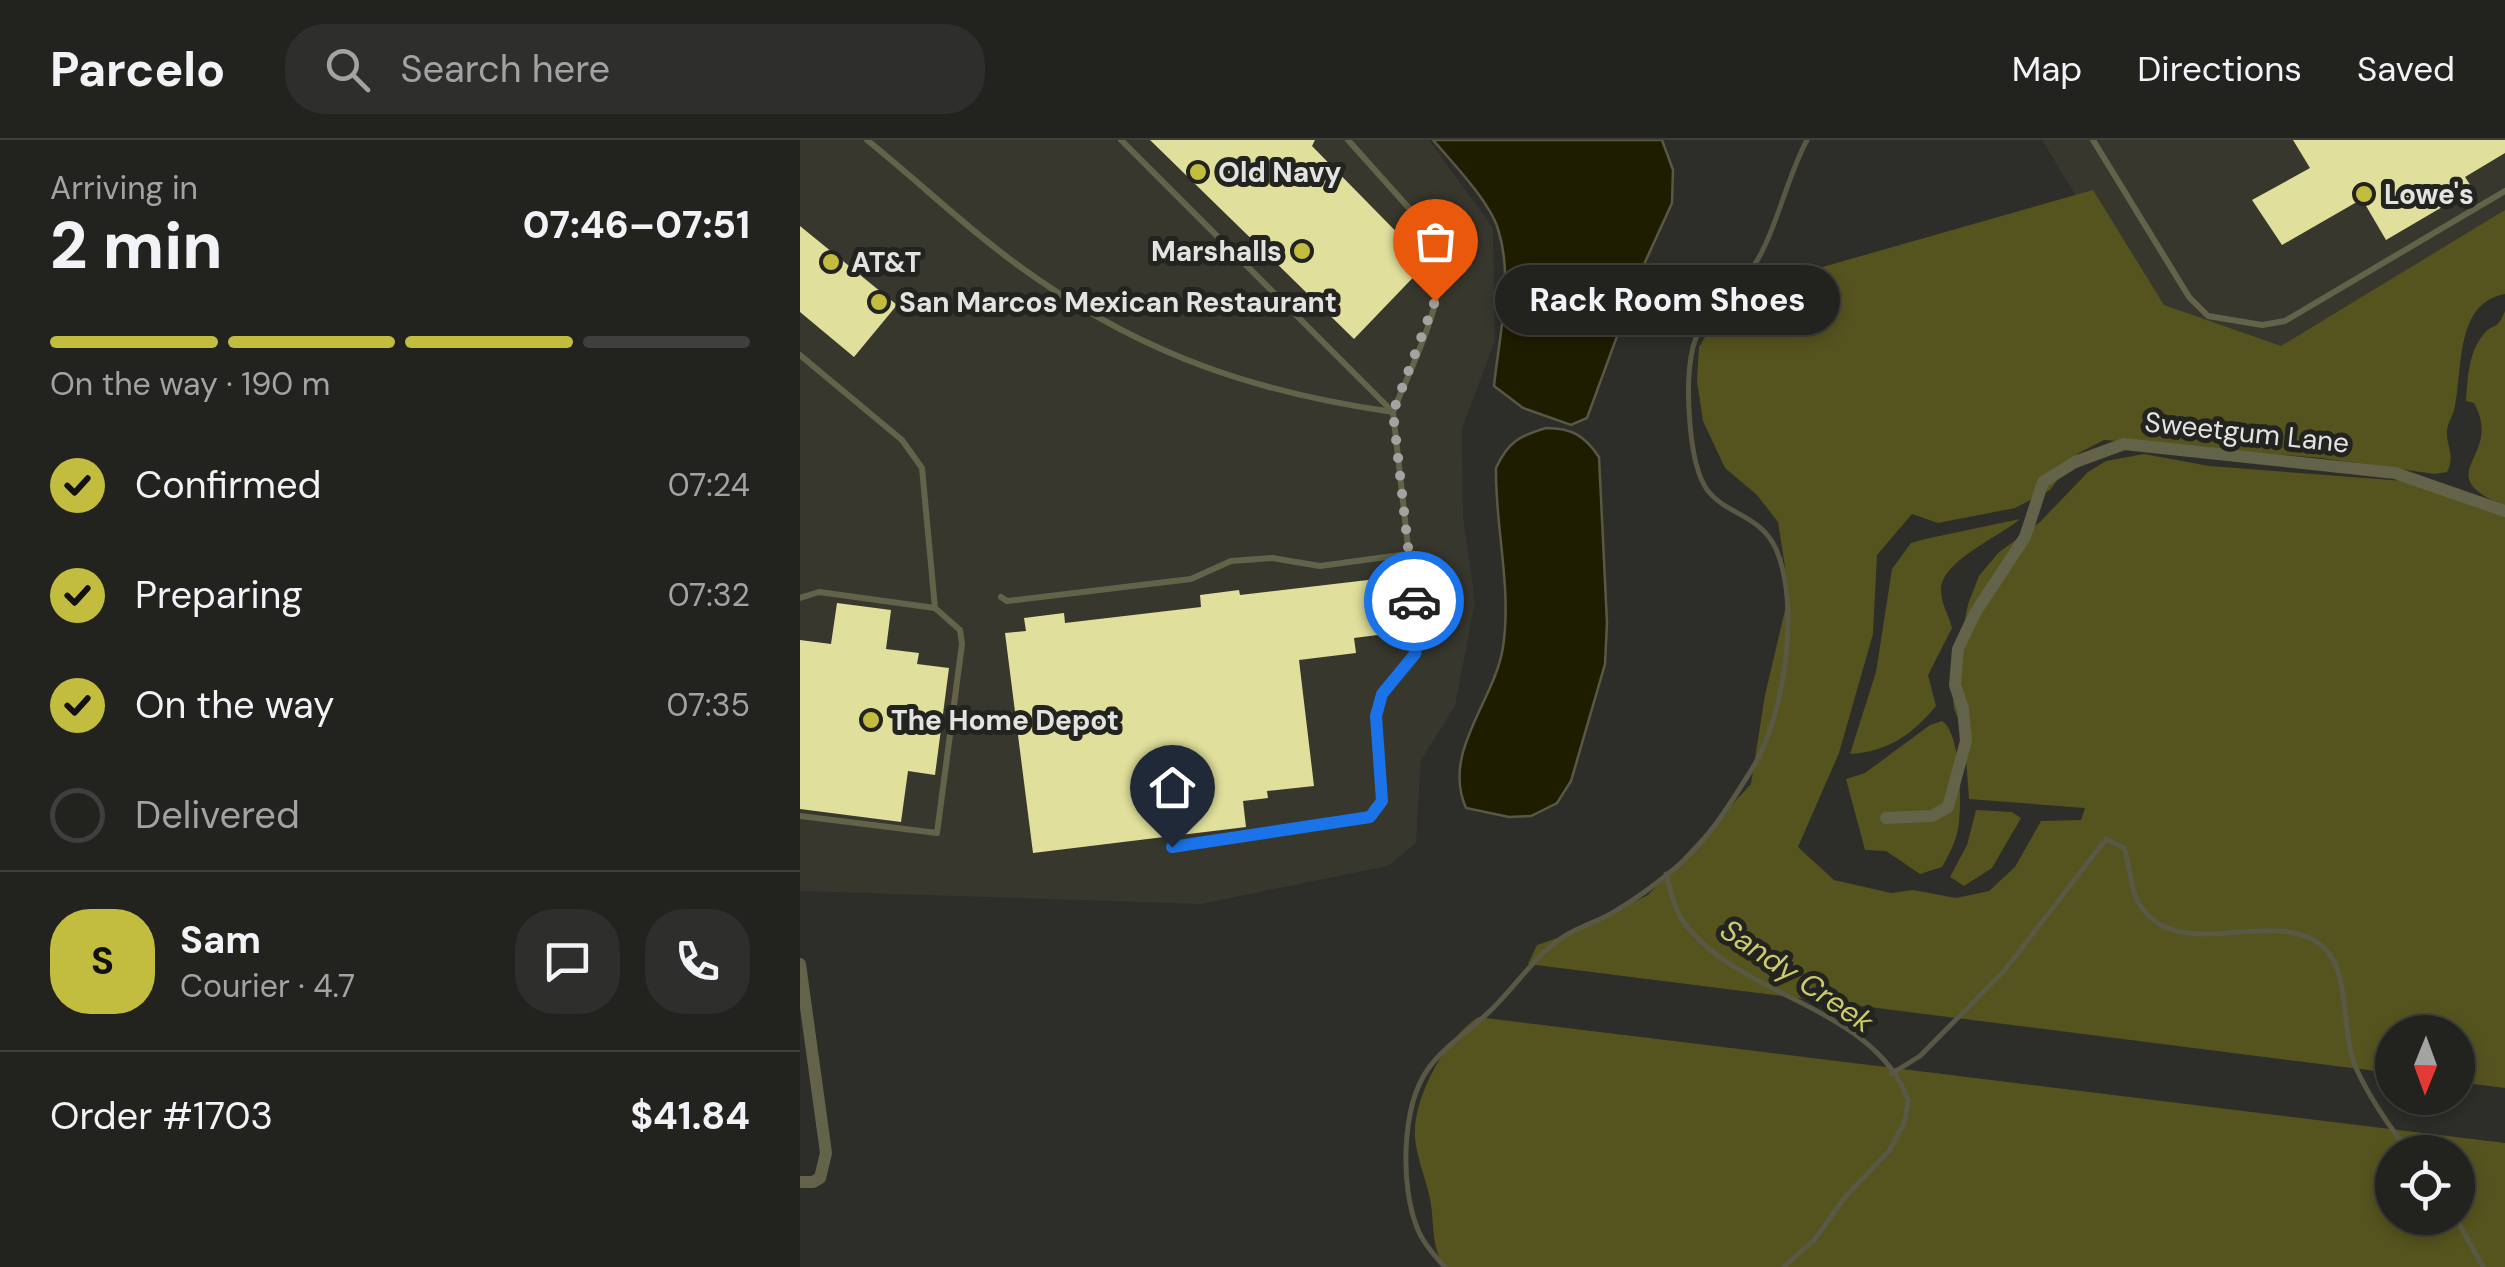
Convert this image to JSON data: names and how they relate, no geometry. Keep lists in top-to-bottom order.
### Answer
{
  "streets": {
    "street": ["Sweetgum Lane"]
  },
  "water": ["Sandy Creek"],
  "places": [
    "Old Navy",
    "Lowe's",
    "Marshalls",
    "AT&T",
    "Rack Room Shoes",
    "San Marcos Mexican Restaurant",
    "The Home Depot"
  ],
  "north": "bottom",
  "page": {
    "header": "Parcelo",
    "search": "Search here",
    "nav": ["Map", "Directions", "Saved"],
    "heading": ["2 min", "Arriving in", "07:46–07:51"],
    "panel": [
      "Sam",
      "Courier · 4.7",
      "Order #1703",
      "$41.84"
    ],
    "bubble": "Rack Room Shoes",
    "bar": "On the way · 190 m",
    "list": [
      ["Confirmed", "07:24"],
      ["Preparing", "07:32"],
      ["On the way", "07:35"],
      "Delivered"
    ],
    "round": "S"
  }
}
